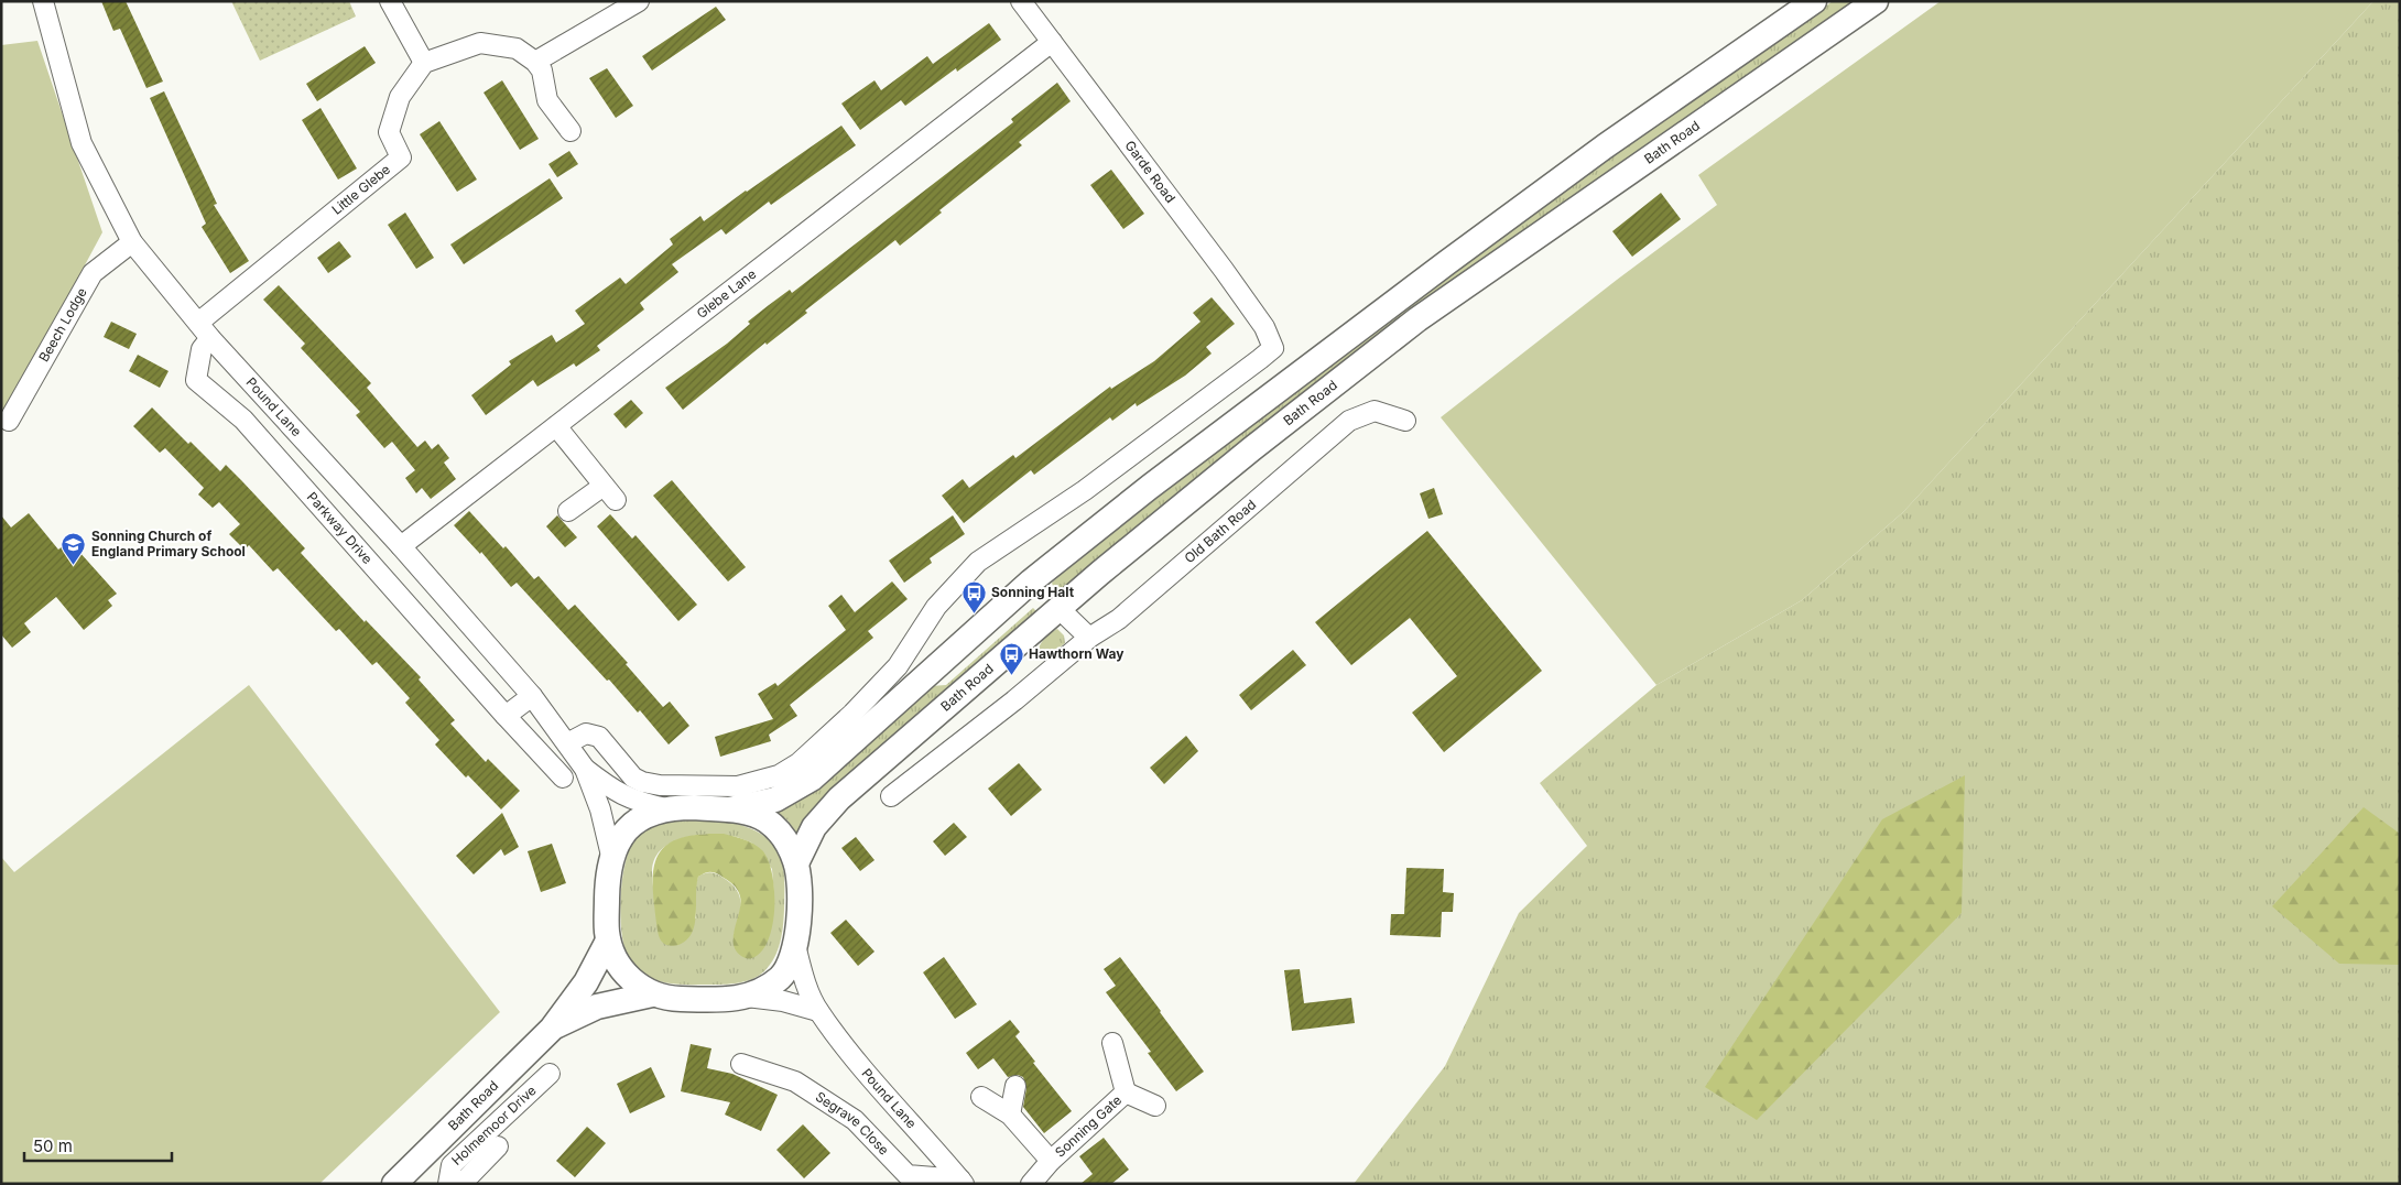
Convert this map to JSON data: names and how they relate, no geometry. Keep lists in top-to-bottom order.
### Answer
{
  "streets": {
    "main road": ["Bath Road"],
    "street": [
      "Garde Road",
      "Little Glebe",
      "Glebe Lane",
      "Beech Lodge",
      "Pound Lane",
      "Parkway Drive",
      "Old Bath Road",
      "Segrave Close",
      "Holmemoor Drive",
      "Sonning Gate"
    ]
  },
  "crossings": [
    ["Garde Road", "Glebe Lane"],
    ["Garde Road", "Pound Lane"],
    ["Little Glebe", "Pound Lane"],
    ["Little Glebe", "Parkway Drive"],
    ["Glebe Lane", "Pound Lane"],
    ["Beech Lodge", "Pound Lane"],
    ["Pound Lane", "Parkway Drive"],
    ["Pound Lane", "Segrave Close"]
  ],
  "places": {
    "school or university": ["Sonning Church of England Primary School"],
    "bus stop": ["Sonning Halt", "Hawthorn Way"]
  },
  "scale_bar": "50 m"
}
